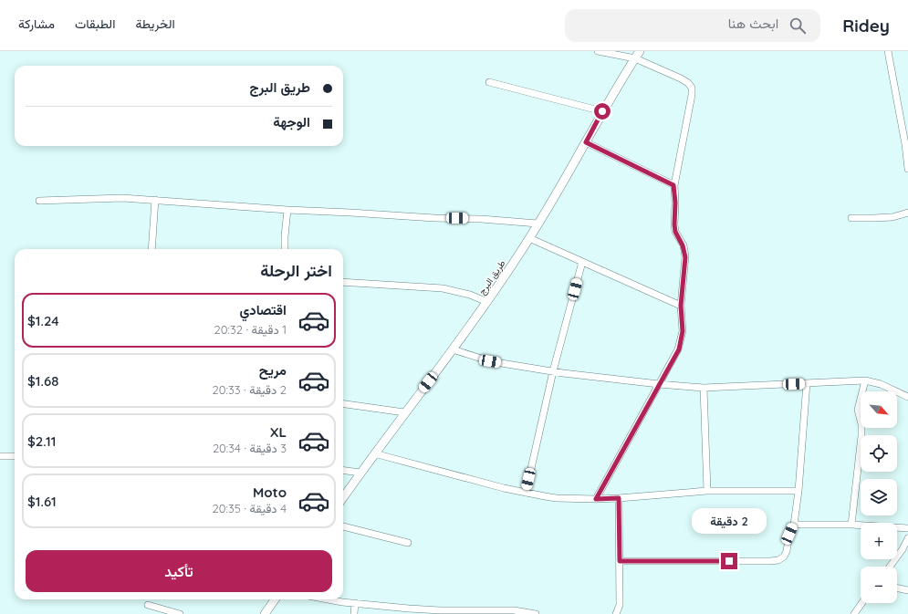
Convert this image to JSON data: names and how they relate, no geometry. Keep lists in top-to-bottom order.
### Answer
{
  "streets": {
    "street": ["طريق البرج"]
  },
  "north": "bottom right",
  "page": {
    "header": "Ridey",
    "search": "ابحث هنا",
    "nav": ["الخريطة", "الطبقات", "مشاركة"],
    "banner": ["طريق البرج", "الوجهة"],
    "heading": "اختر الرحلة",
    "list": [
      {
        "name": "اقتصادي",
        "note": "1 دقيقة · 20:32",
        "value": "$1.24"
      },
      {
        "name": "مريح",
        "note": "2 دقيقة · 20:33",
        "value": "$1.68"
      },
      {
        "name": "XL",
        "note": "3 دقيقة · 20:34",
        "value": "$2.11"
      },
      {
        "name": "Moto",
        "note": "4 دقيقة · 20:35",
        "value": "$1.61"
      }
    ],
    "map_buttons": ["+", "−"],
    "bubble": "2 دقيقة",
    "buttons": "تأكيد"
  }
}
